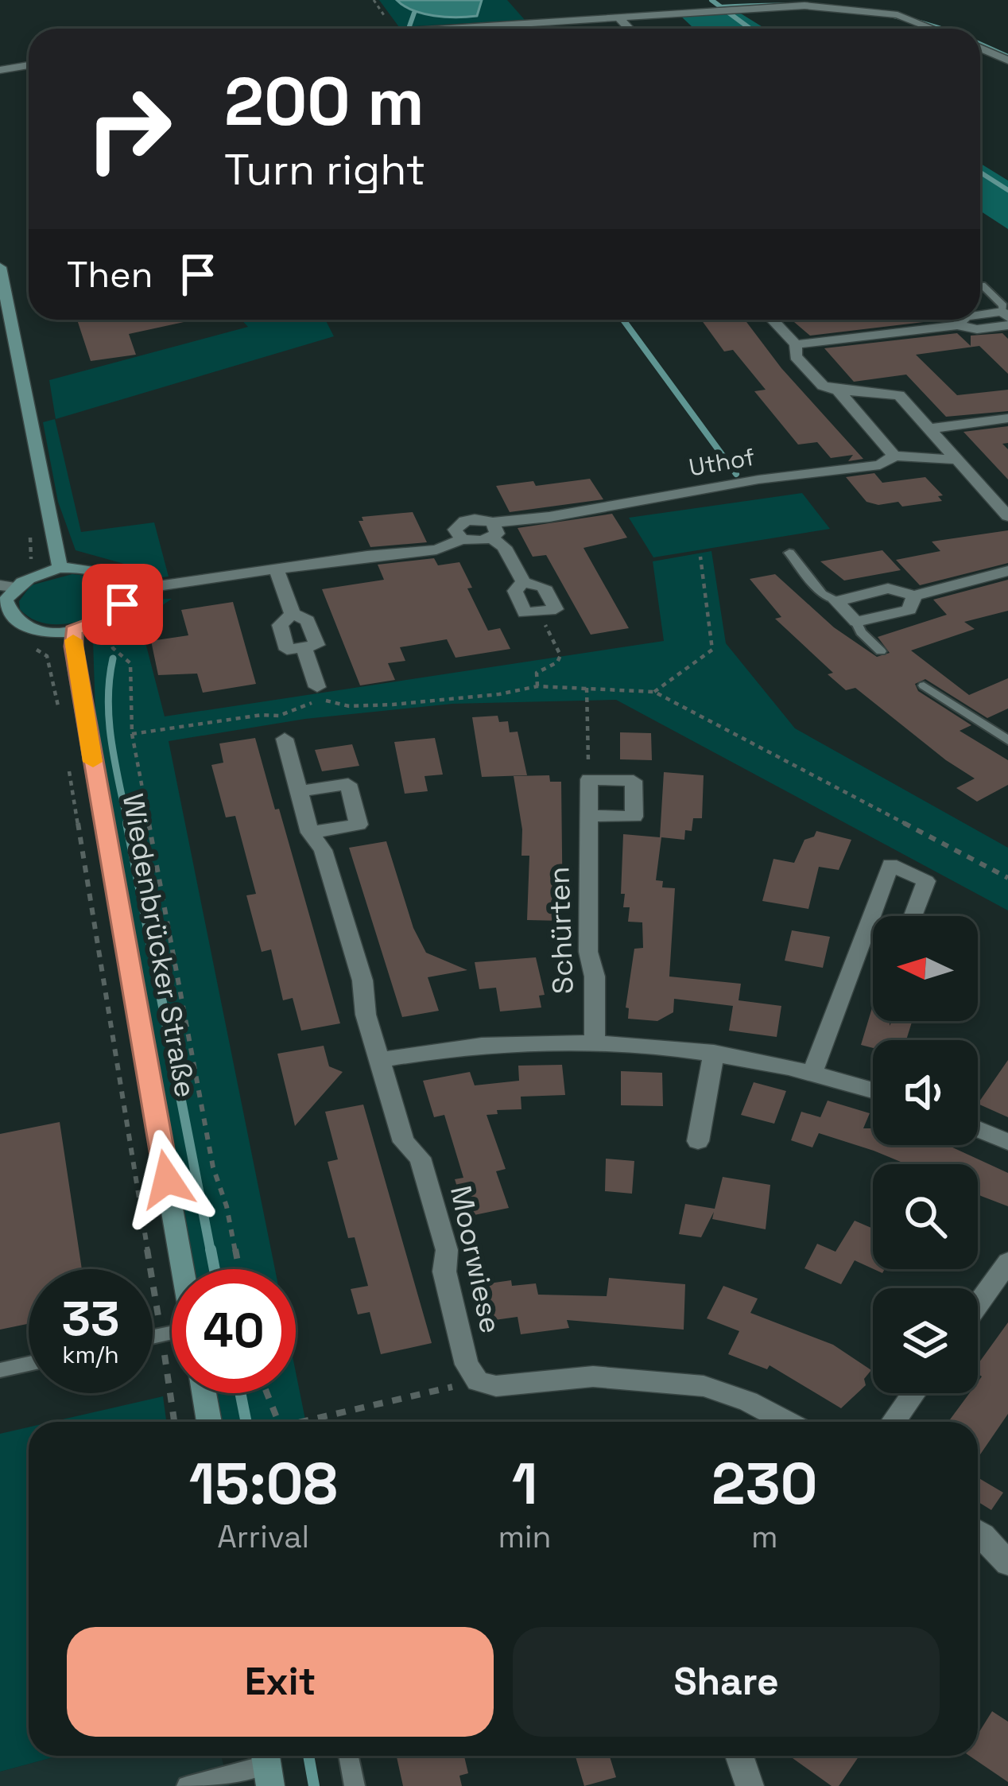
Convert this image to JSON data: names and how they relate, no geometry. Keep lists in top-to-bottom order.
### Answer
{
  "streets": {
    "street": [
      "Uthof",
      "Schürten",
      "Wiedenbrücker Straße",
      "Moorwiese"
    ]
  },
  "north": "left",
  "page": {
    "turn": ["200 m", "Turn right"],
    "then": "Then",
    "speed": "33 km/h",
    "limit": "40",
    "eta": [
      "15:08",
      "Arrival",
      "1",
      "min",
      "230",
      "m"
    ],
    "buttons": ["Exit", "Share"]
  }
}
